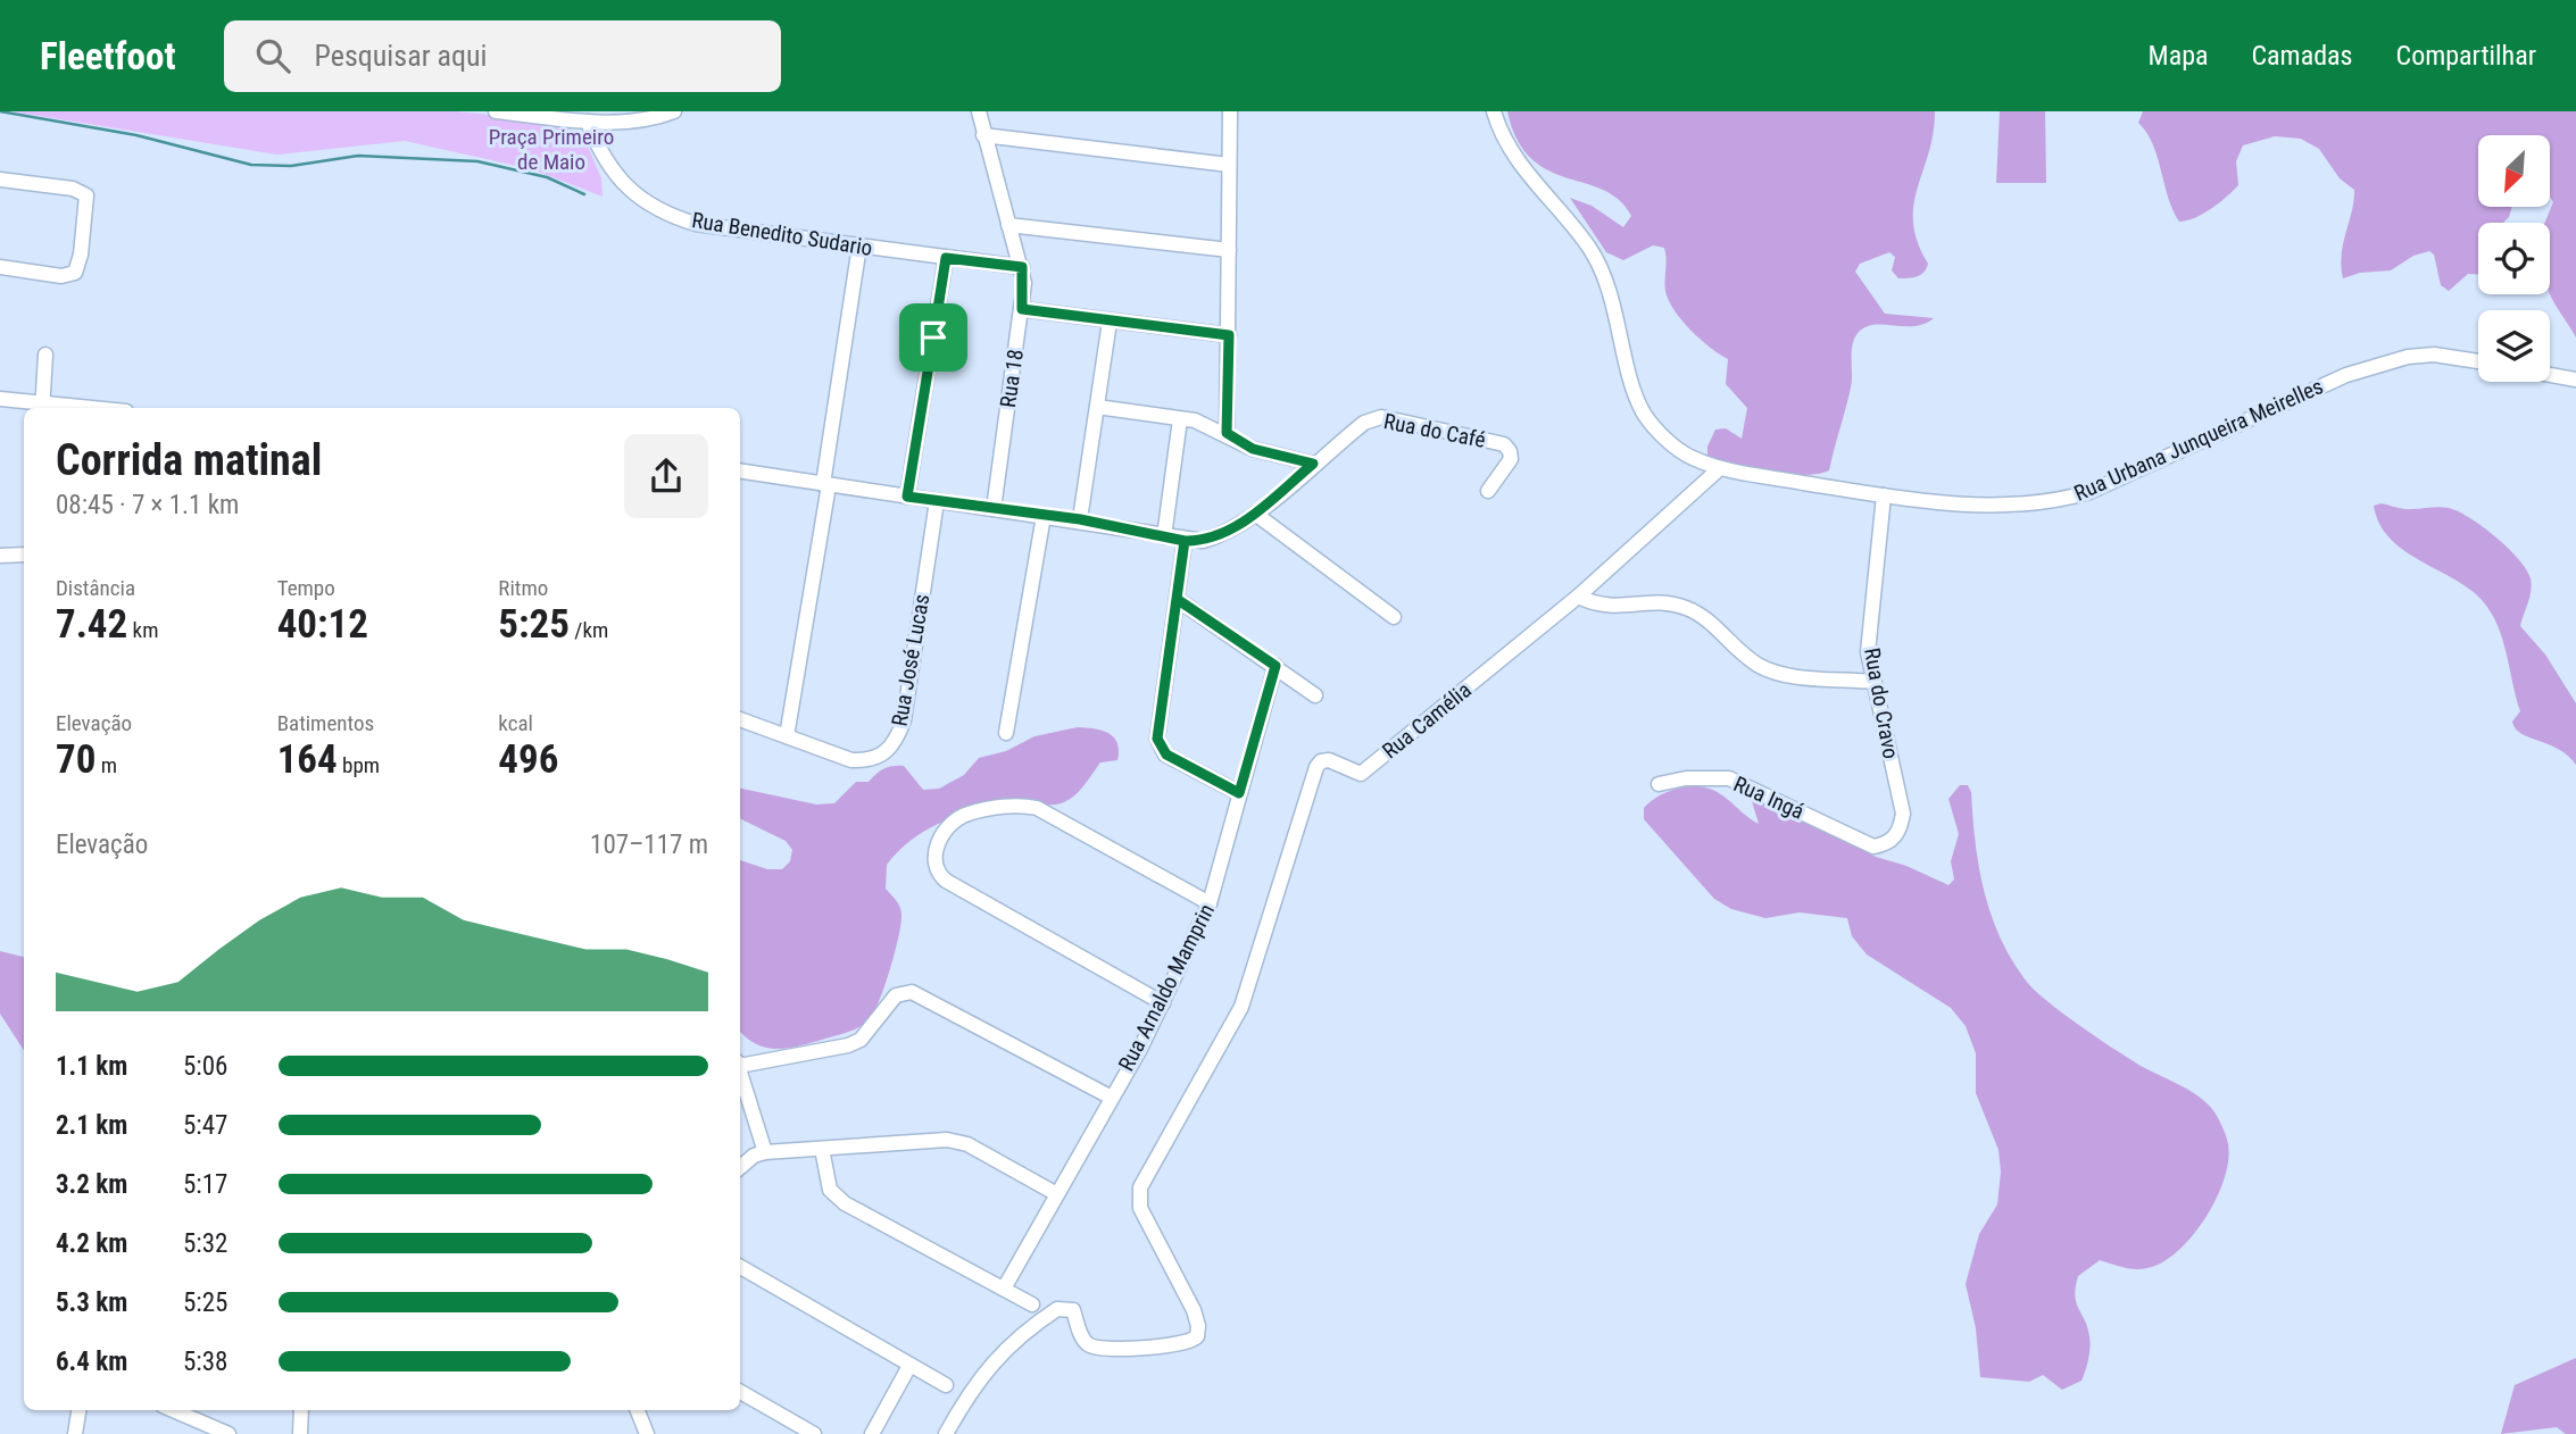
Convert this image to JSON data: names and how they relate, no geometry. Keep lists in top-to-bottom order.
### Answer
{
  "streets": {
    "street": [
      "Rua Benedito Sudario",
      "Rua 18",
      "Rua do Café",
      "Rua Urbana Junqueira Meirelles",
      "Rua José Lucas",
      "Rua do Cravo",
      "Rua Camélia",
      "Rua Ingá",
      "Rua Arnaldo Mamprin"
    ]
  },
  "crossings": [
    ["Rua Benedito Sudario", "Rua 18"],
    ["Rua 18", "Rua do Café"],
    ["Rua do Café", "Rua José Lucas"],
    ["Rua Urbana Junqueira Meirelles", "Rua do Cravo"],
    ["Rua Urbana Junqueira Meirelles", "Rua Camélia"],
    ["Rua do Cravo", "Rua Ingá"]
  ],
  "parks": ["Praça Primeiro de Maio"],
  "north": "bottom left",
  "page": {
    "header": "Fleetfoot",
    "search": "Pesquisar aqui",
    "nav": ["Mapa", "Camadas", "Compartilhar"],
    "heading": ["Corrida matinal", "08:45 · 7 × 1.1 km"],
    "stats": [
      ["Distância", "7.42 km"],
      ["Tempo", "40:12"],
      ["Ritmo", "5:25 /km"],
      ["Elevação", "70 m"],
      ["Batimentos", "164 bpm"],
      ["kcal", "496"]
    ],
    "chart": ["Elevação", "107–117 m"],
    "list": [
      {
        "name": "1.1 km",
        "note": "5:06"
      },
      {
        "name": "2.1 km",
        "note": "5:47"
      },
      {
        "name": "3.2 km",
        "note": "5:17"
      },
      {
        "name": "4.2 km",
        "note": "5:32"
      },
      {
        "name": "5.3 km",
        "note": "5:25"
      },
      {
        "name": "6.4 km",
        "note": "5:38"
      }
    ]
  }
}
